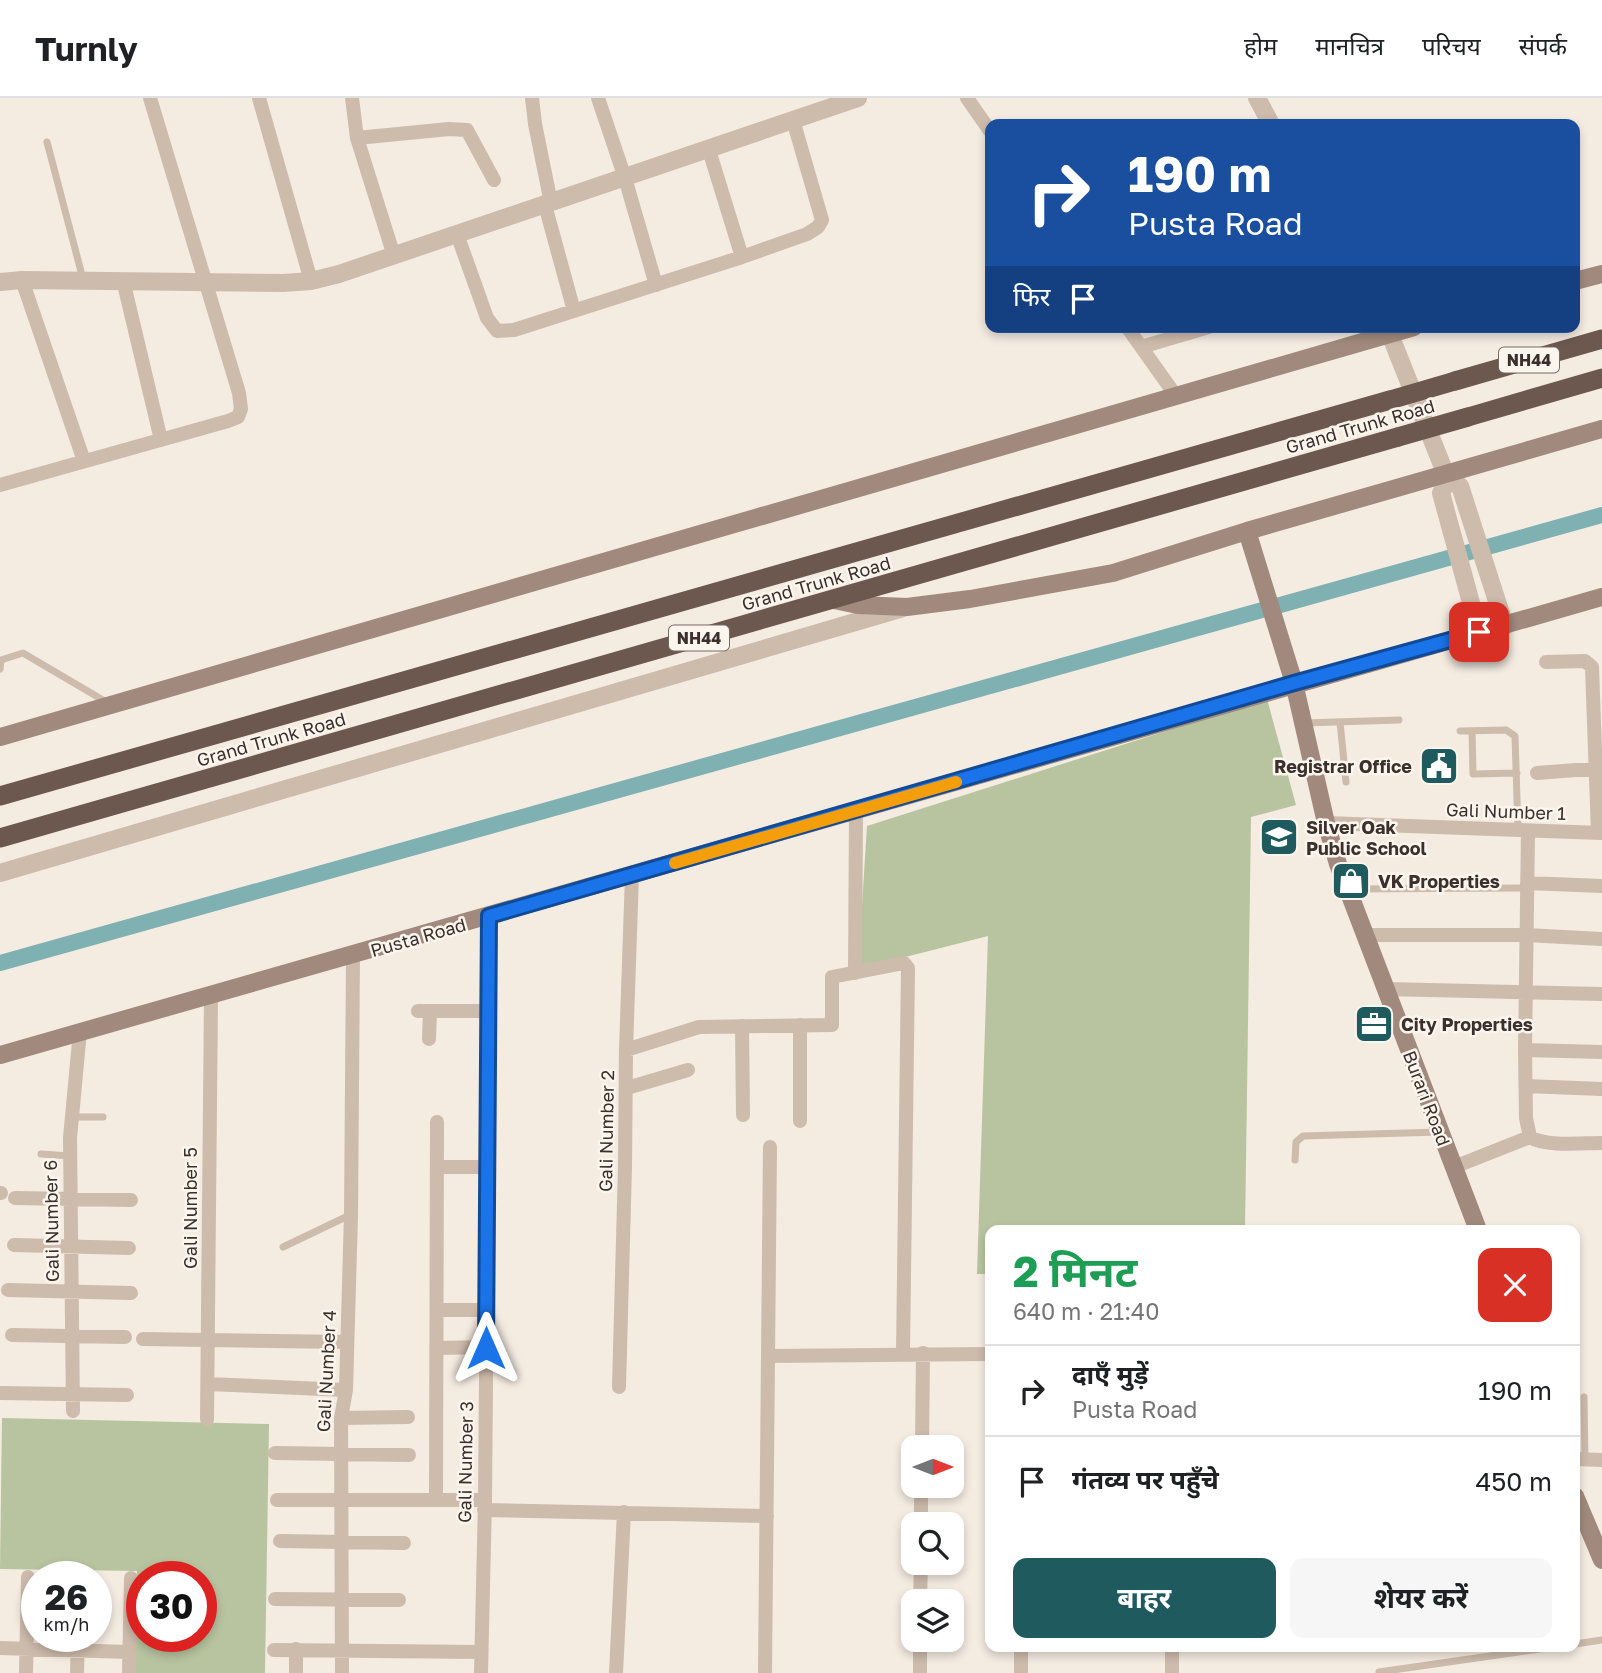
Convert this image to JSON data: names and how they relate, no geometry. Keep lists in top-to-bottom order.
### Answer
{
  "streets": {
    "highway": ["NH44", "Grand Trunk Road"],
    "main road": ["Pusta Road", "Burari Road"],
    "street": [
      "Gali Number 1",
      "Gali Number 2",
      "Gali Number 5",
      "Gali Number 6",
      "Gali Number 4",
      "Gali Number 3"
    ]
  },
  "crossings": [
    ["Gali Number 1", "Burari Road"],
    ["Pusta Road", "Burari Road"],
    ["Pusta Road", "Gali Number 2"],
    ["Pusta Road", "Gali Number 5"],
    ["Pusta Road", "Gali Number 6"],
    ["Pusta Road", "Gali Number 4"],
    ["Pusta Road", "Gali Number 3"]
  ],
  "places": {
    "public building": ["Registrar Office"],
    "school or university": ["Silver Oak Public School"],
    "shop": ["VK Properties"],
    "office": ["City Properties"]
  },
  "north": "right",
  "page": {
    "header": "Turnly",
    "nav": [
      "होम",
      "मानचित्र",
      "परिचय",
      "संपर्क"
    ],
    "turn": ["190 m", "Pusta Road"],
    "then": "फिर",
    "heading": ["2 मिनट", "640 m · 21:40"],
    "list": [
      {
        "name": "दाएँ मुड़ें",
        "note": "Pusta Road",
        "value": "190 m"
      },
      {
        "name": "गंतव्य पर पहुँचे",
        "value": "450 m"
      }
    ],
    "buttons": ["बाहर", "शेयर करें"],
    "speed": "26 km/h",
    "limit": "30"
  }
}
